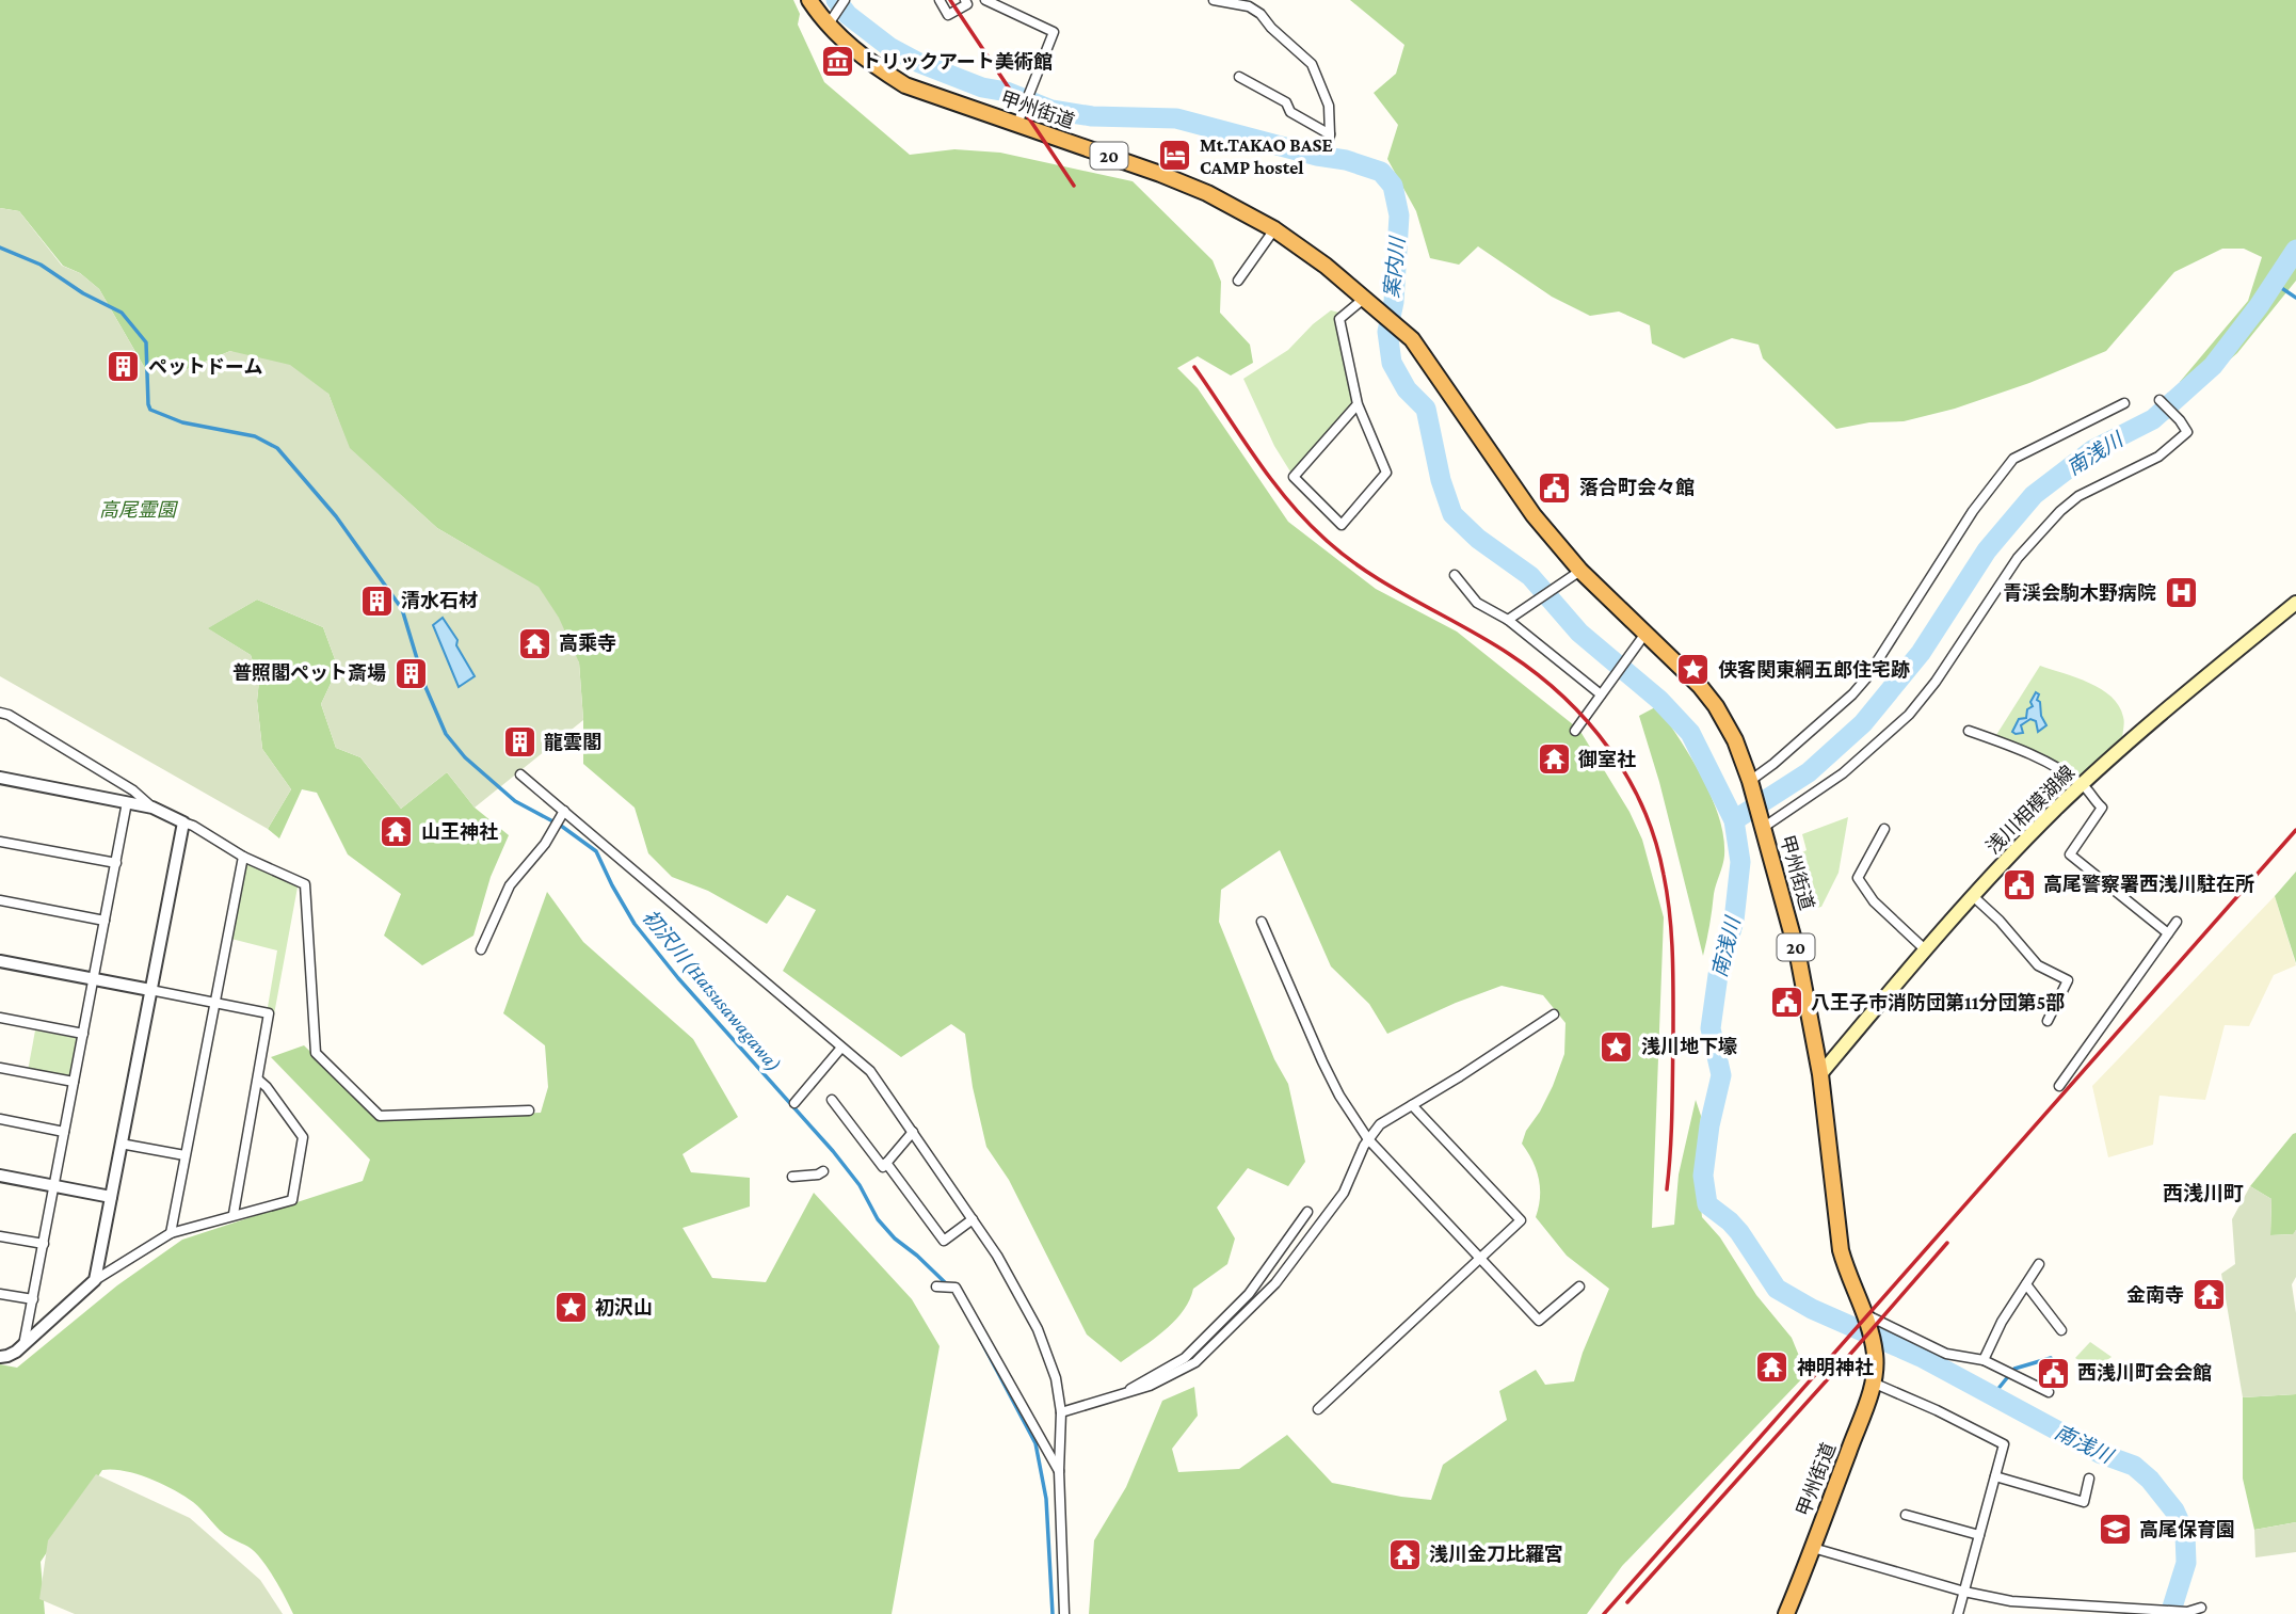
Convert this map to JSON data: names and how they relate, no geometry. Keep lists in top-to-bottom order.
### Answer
{
  "streets": {
    "highway": ["甲州街道", "20"],
    "main road": ["浅川相模湖線"]
  },
  "crossings": [
    ["甲州街道", "浅川相模湖線"]
  ],
  "districts": ["西浅川町"],
  "water": ["案内川", "南浅川", "初沢川 (Hatsusawagawa)"],
  "parks": ["高尾霊園"],
  "places": {
    "museum": ["トリックアート美術館"],
    "hotel": ["Mt.TAKAO BASE CAMP hostel"],
    "building": [
      "ペットドーム",
      "清水石材",
      "普照閣ペット斎場",
      "龍雲閣"
    ],
    "public building": [
      "落合町会々館",
      "高尾警察署西浅川駐在所",
      "八王子市消防団第11分団第5部",
      "西浅川町会会館"
    ],
    "hospital": ["青渓会駒木野病院"],
    "temple": [
      "高乘寺",
      "御室社",
      "山王神社",
      "金南寺",
      "神明神社",
      "浅川金刀比羅宮"
    ],
    "place": ["侠客関東綱五郎住宅跡", "浅川地下壕", "初沢山"],
    "school or university": ["高尾保育園"]
  }
}
